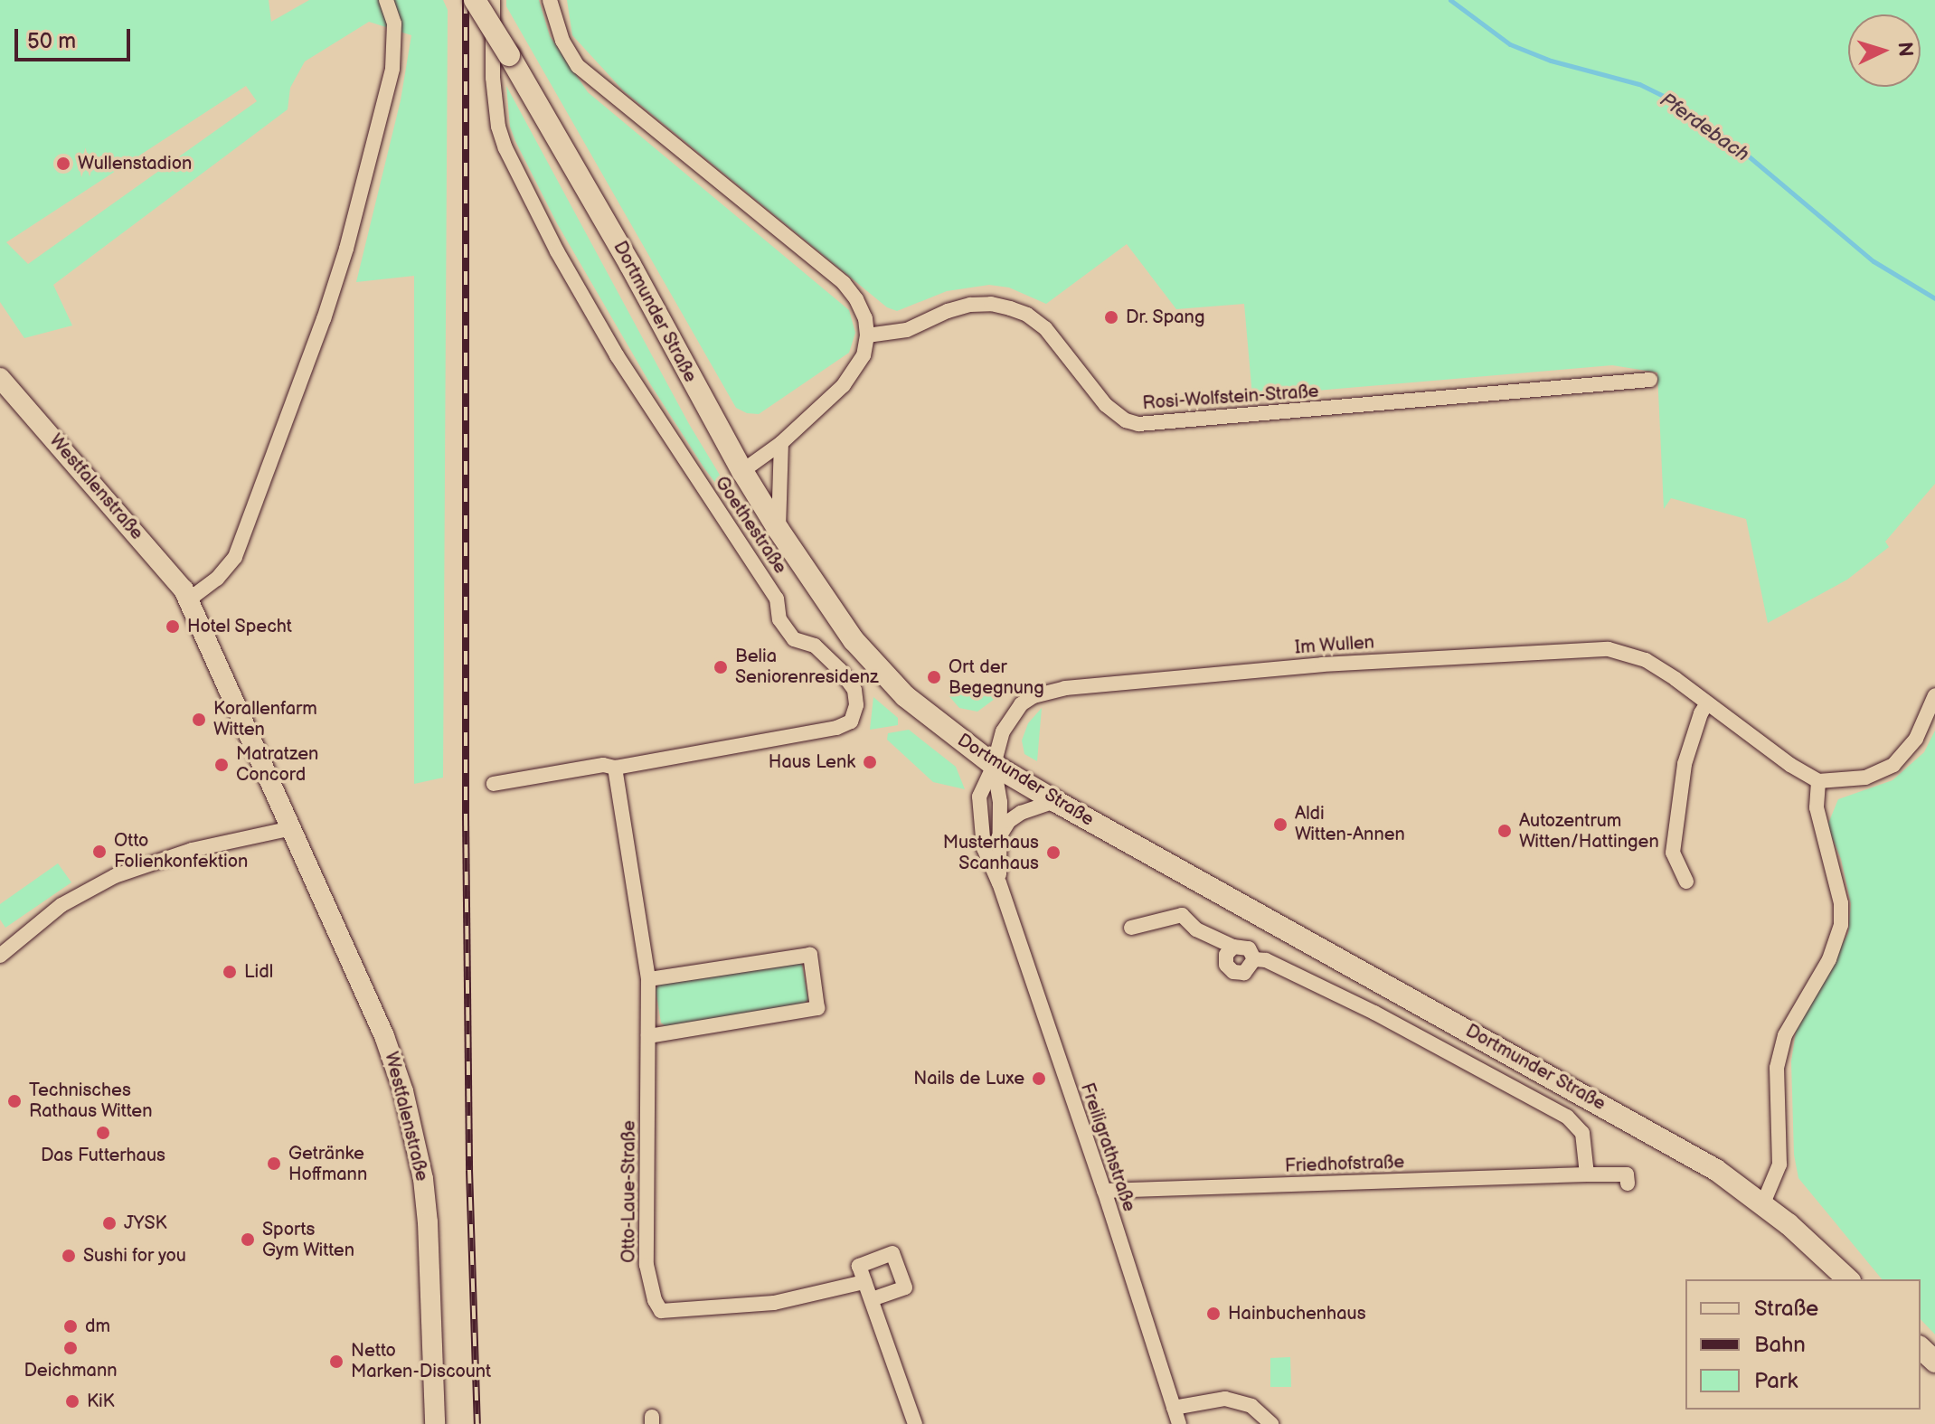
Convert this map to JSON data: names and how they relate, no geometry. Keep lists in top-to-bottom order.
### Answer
{
  "streets": {
    "main road": ["Dortmunder Straße"],
    "street": [
      "Rosi-Wolfstein-Straße",
      "Westfalenstraße",
      "Goethestraße",
      "Im Wullen",
      "Freiligrathstraße",
      "Friedhofstraße",
      "Otto-Laue-Straße"
    ]
  },
  "crossings": [
    ["Dortmunder Straße", "Goethestraße"],
    ["Dortmunder Straße", "Im Wullen"],
    ["Dortmunder Straße", "Freiligrathstraße"],
    ["Rosi-Wolfstein-Straße", "Goethestraße"],
    ["Goethestraße", "Otto-Laue-Straße"],
    ["Im Wullen", "Freiligrathstraße"],
    ["Freiligrathstraße", "Friedhofstraße"]
  ],
  "water": ["Pferdebach"],
  "places": [
    "Wullenstadion",
    "Dr. Spang",
    "Hotel Specht",
    "Belia Seniorenresidenz",
    "Ort der Begegnung",
    "Korallenfarm Witten",
    "Haus Lenk",
    "Matratzen Concord",
    "Aldi Witten-Annen",
    "Autozentrum Witten/Hattingen",
    "Otto Folienkonfektion",
    "Musterhaus Scanhaus",
    "Lidl",
    "Nails de Luxe",
    "Technisches Rathaus Witten",
    "Das Futterhaus",
    "Getränke Hoffmann",
    "JYSK",
    "Sports Gym Witten",
    "Sushi for you",
    "Hainbuchenhaus",
    "dm",
    "Deichmann",
    "Netto Marken-Discount",
    "KiK"
  ],
  "legend": ["Straße", "Bahn", "Park"],
  "scale_bar": "50 m",
  "north": "right"
}
